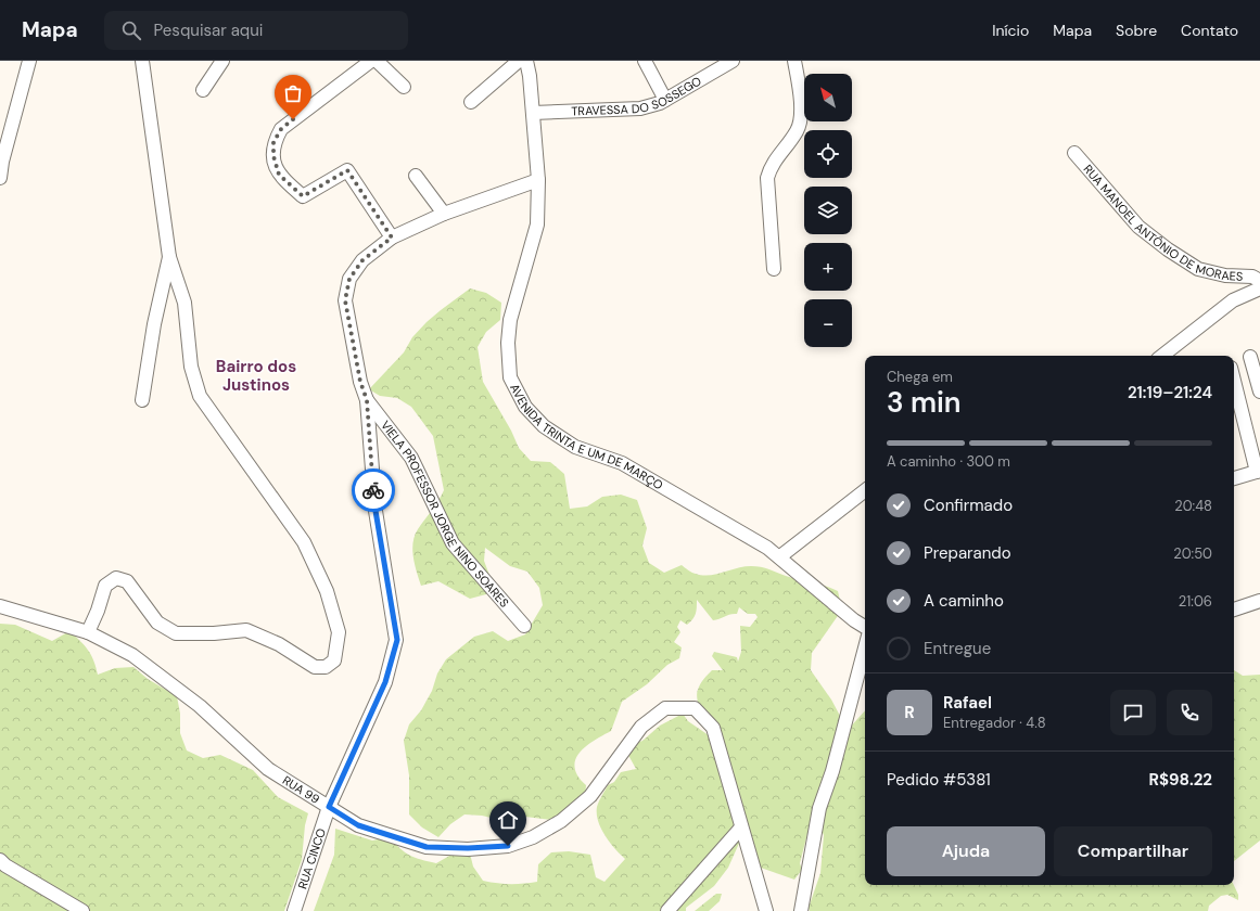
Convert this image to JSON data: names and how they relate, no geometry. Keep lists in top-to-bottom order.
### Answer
{
  "streets": {
    "street": [
      "TRAVESSA DO SOSSEGO",
      "RUA MANOEL ANTÔNIO DE MORAES",
      "AVENIDA TRINTA E UM DE MARÇO",
      "VIELA PROFESSOR JORGE NINO SOARES",
      "RUA 99",
      "RUA CINCO"
    ]
  },
  "crossings": [
    ["TRAVESSA DO SOSSEGO", "AVENIDA TRINTA E UM DE MARÇO"],
    ["VIELA PROFESSOR JORGE NINO SOARES", "RUA CINCO"],
    ["RUA 99", "RUA CINCO"]
  ],
  "districts": ["Bairro dos Justinos"],
  "north": "top left",
  "page": {
    "header": "Mapa",
    "search": "Pesquisar aqui",
    "nav": [
      "Início",
      "Mapa",
      "Sobre",
      "Contato"
    ],
    "map_buttons": ["+", "−"],
    "heading": ["3 min", "Chega em", "21:19–21:24"],
    "panel": [
      "Rafael",
      "Entregador · 4.8",
      "Pedido #5381",
      "R$98.22"
    ],
    "bar": "A caminho · 300 m",
    "list": [
      ["Confirmado", "20:48"],
      ["Preparando", "20:50"],
      ["A caminho", "21:06"],
      "Entregue"
    ],
    "round": "R",
    "buttons": ["Ajuda", "Compartilhar"]
  }
}
